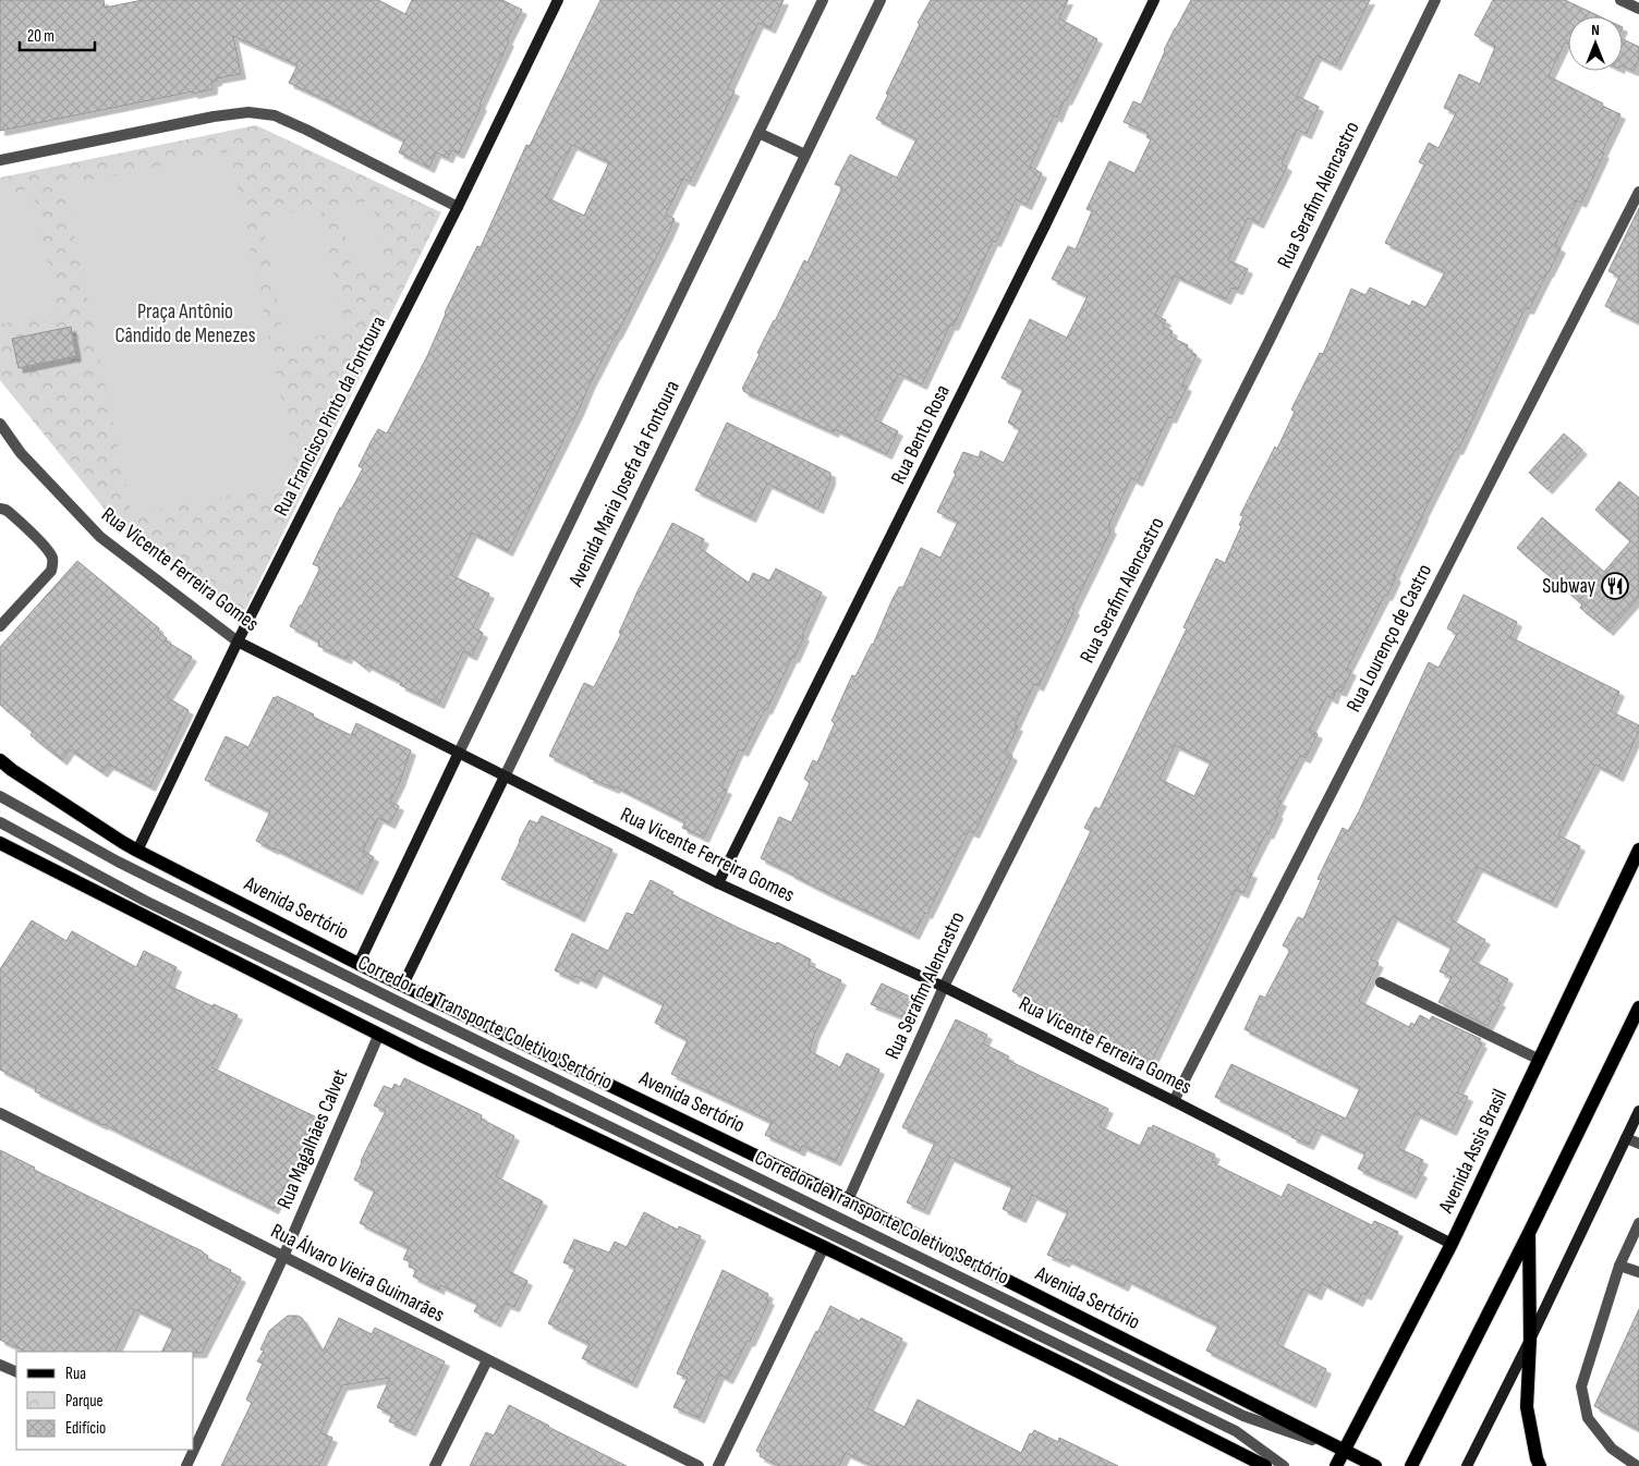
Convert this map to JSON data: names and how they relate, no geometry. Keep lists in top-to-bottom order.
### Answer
{
  "streets": {
    "main road": ["Avenida Sertório", "Avenida Assis Brasil"],
    "street": [
      "Rua Serafim Alencastro",
      "Rua Francisco Pinto da Fontoura",
      "Rua Bento Rosa",
      "Avenida Maria Josefa da Fontoura",
      "Rua Vicente Ferreira Gomes",
      "Rua Lourenço de Castro",
      "Corredor de Transporte Coletivo Sertório",
      "Rua Magalhães Calvet",
      "Rua Álvaro Vieira Guimarães"
    ]
  },
  "crossings": [
    ["Rua Serafim Alencastro", "Rua Vicente Ferreira Gomes"],
    ["Rua Serafim Alencastro", "Avenida Sertório"],
    ["Rua Francisco Pinto da Fontoura", "Rua Vicente Ferreira Gomes"],
    ["Rua Francisco Pinto da Fontoura", "Avenida Sertório"],
    ["Rua Bento Rosa", "Rua Vicente Ferreira Gomes"],
    ["Avenida Maria Josefa da Fontoura", "Rua Vicente Ferreira Gomes"],
    ["Avenida Maria Josefa da Fontoura", "Avenida Sertório"],
    ["Rua Vicente Ferreira Gomes", "Rua Lourenço de Castro"],
    ["Rua Vicente Ferreira Gomes", "Avenida Assis Brasil"],
    ["Avenida Sertório", "Corredor de Transporte Coletivo Sertório"],
    ["Avenida Sertório", "Avenida Assis Brasil"],
    ["Corredor de Transporte Coletivo Sertório", "Avenida Assis Brasil"],
    ["Rua Magalhães Calvet", "Rua Álvaro Vieira Guimarães"]
  ],
  "parks": ["Praça Antônio Cândido de Menezes"],
  "places": {
    "restaurant": ["Subway"]
  },
  "legend": ["Rua", "Parque", "Edifício"],
  "scale_bar": "20 m",
  "north": "top"
}
